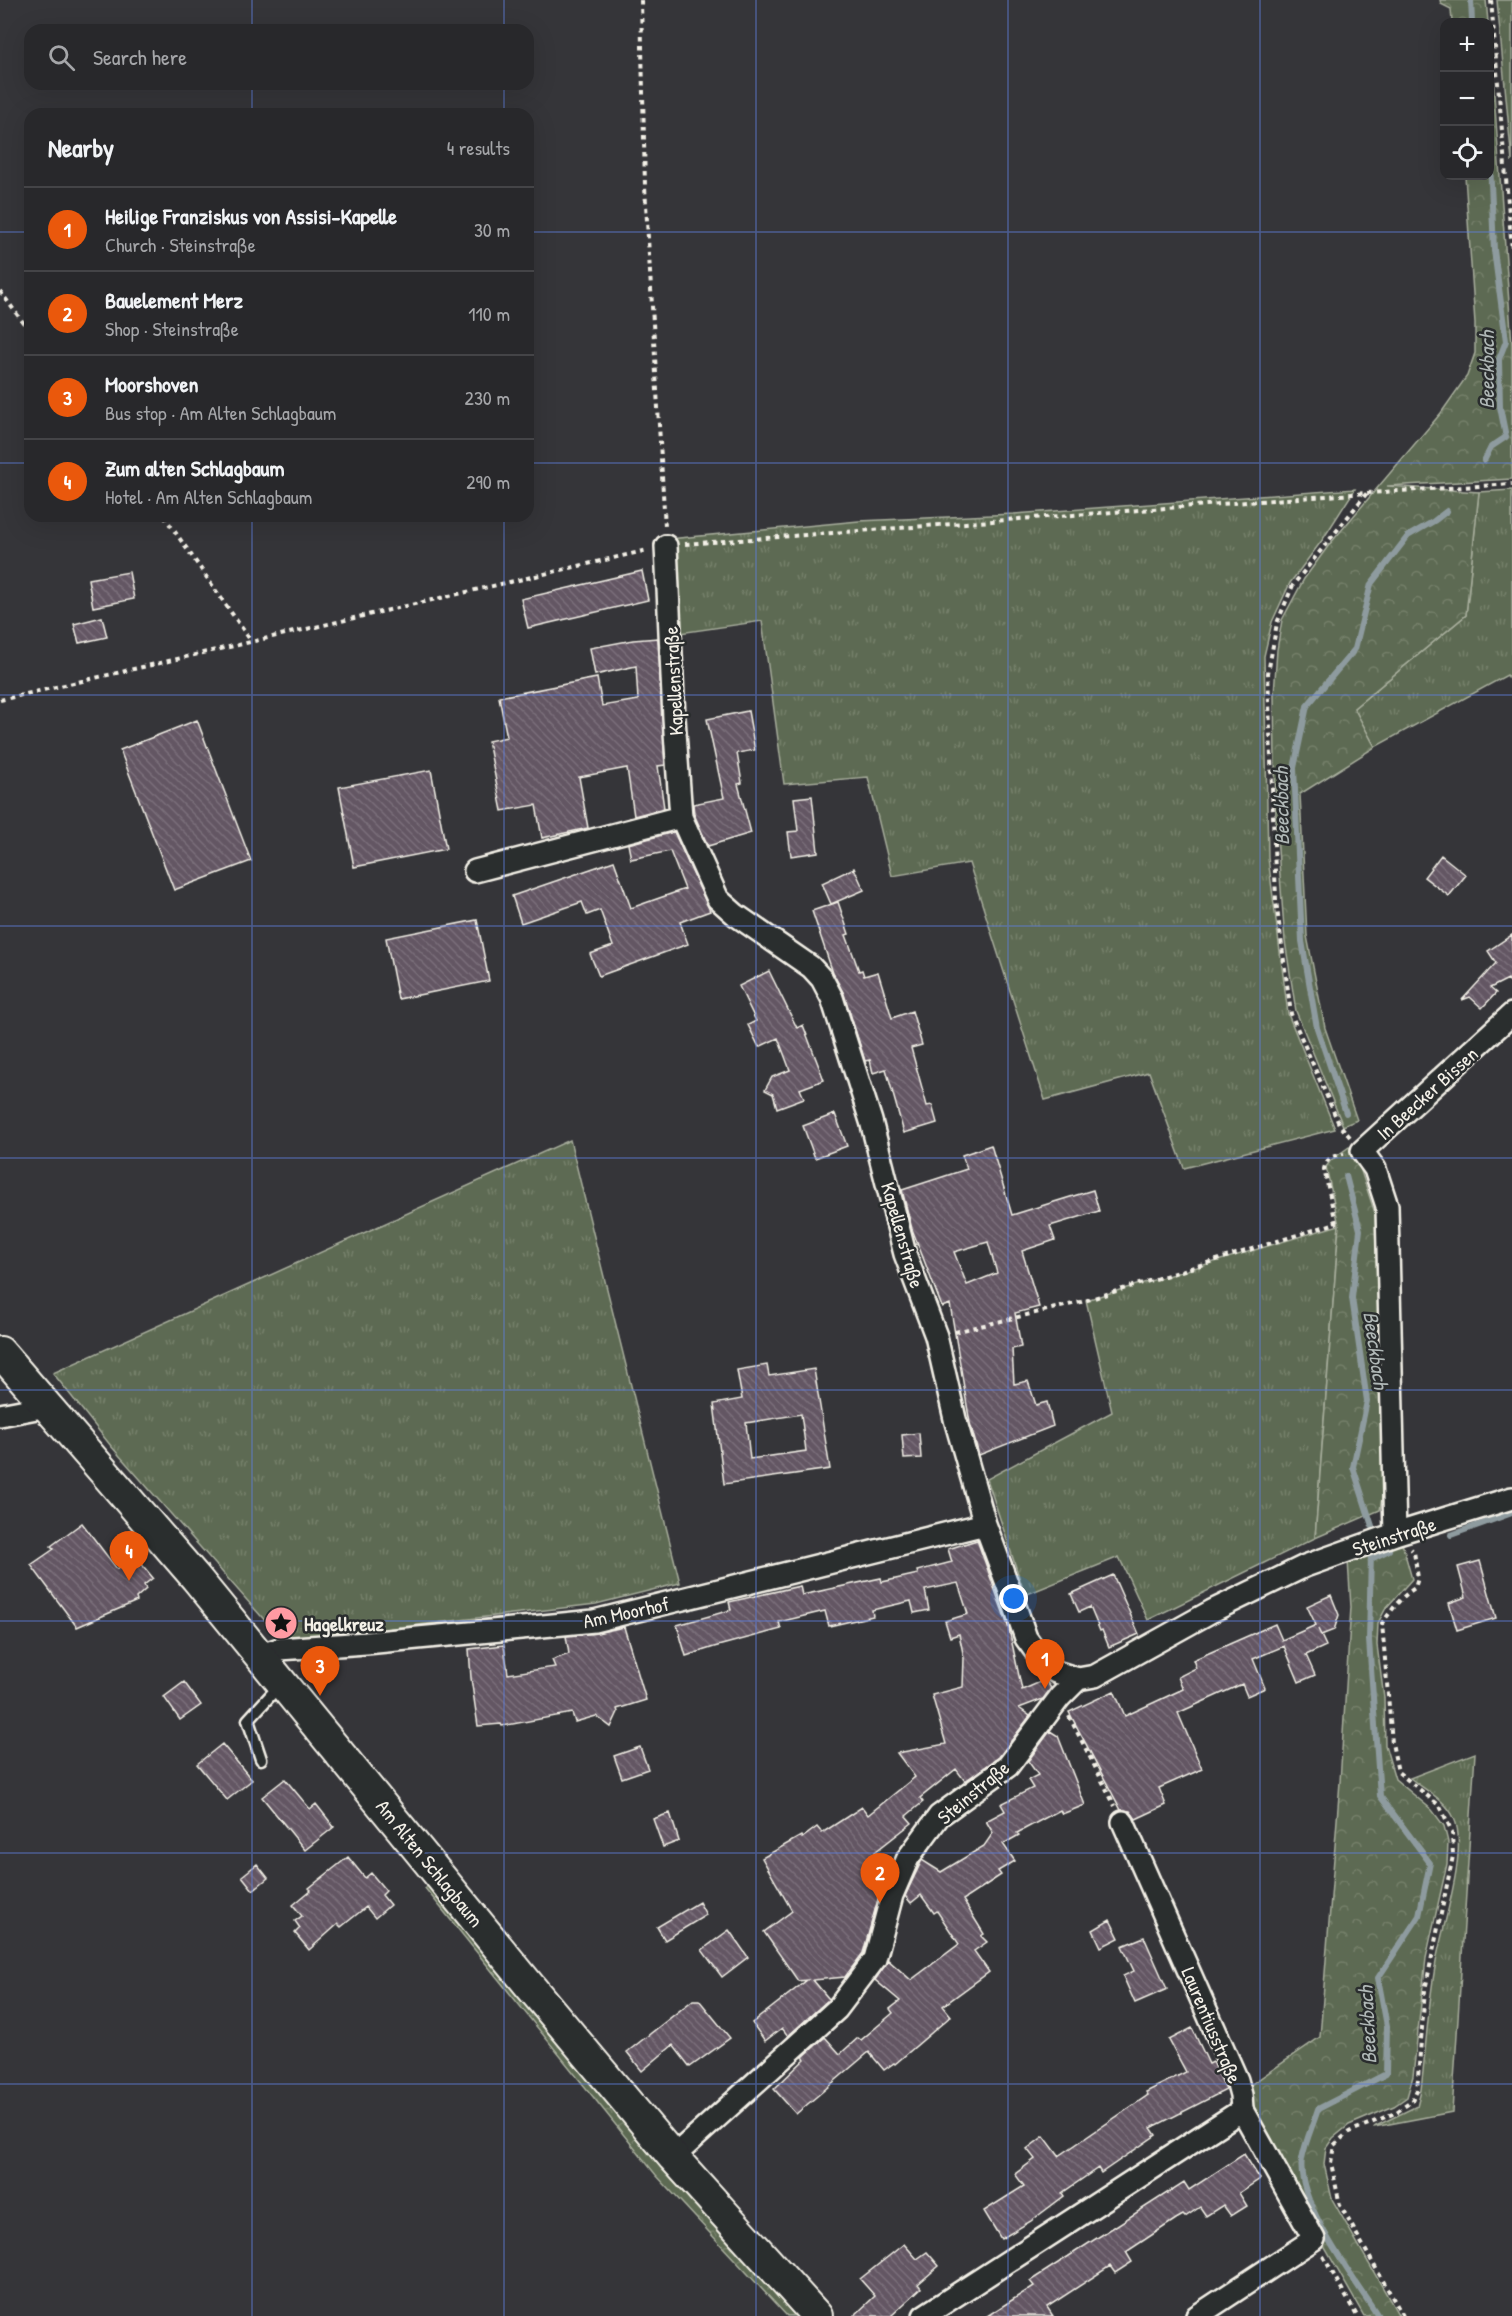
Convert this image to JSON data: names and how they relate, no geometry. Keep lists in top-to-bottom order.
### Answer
{
  "streets": {
    "main road": ["Am Alten Schlagbaum"],
    "street": [
      "Kapellenstraße",
      "In Beecker Bissen",
      "Steinstraße",
      "Am Moorhof",
      "Laurentiusstraße"
    ]
  },
  "crossings": [
    ["Kapellenstraße", "Steinstraße"],
    ["Kapellenstraße", "Am Moorhof"],
    ["In Beecker Bissen", "Steinstraße"],
    ["Steinstraße", "Am Alten Schlagbaum"],
    ["Am Moorhof", "Am Alten Schlagbaum"]
  ],
  "water": ["Beeckbach"],
  "places": {
    "place": ["Hagelkreuz"]
  },
  "page": {
    "map_buttons": ["+", "−"],
    "search": "Search here",
    "heading": ["Nearby", "4 results"],
    "list": [
      {
        "mark": "1",
        "name": "Heilige Franziskus von Assisi-Kapelle",
        "note": "Church · Steinstraße",
        "value": "30 m"
      },
      {
        "mark": "2",
        "name": "Bauelement Merz",
        "note": "Shop · Steinstraße",
        "value": "110 m"
      },
      {
        "mark": "3",
        "name": "Moorshoven",
        "note": "Bus stop · Am Alten Schlagbaum",
        "value": "230 m"
      },
      {
        "mark": "4",
        "name": "Zum alten Schlagbaum",
        "note": "Hotel · Am Alten Schlagbaum",
        "value": "290 m"
      }
    ],
    "pins": [
      "4",
      "1",
      "3",
      "2"
    ]
  }
}
